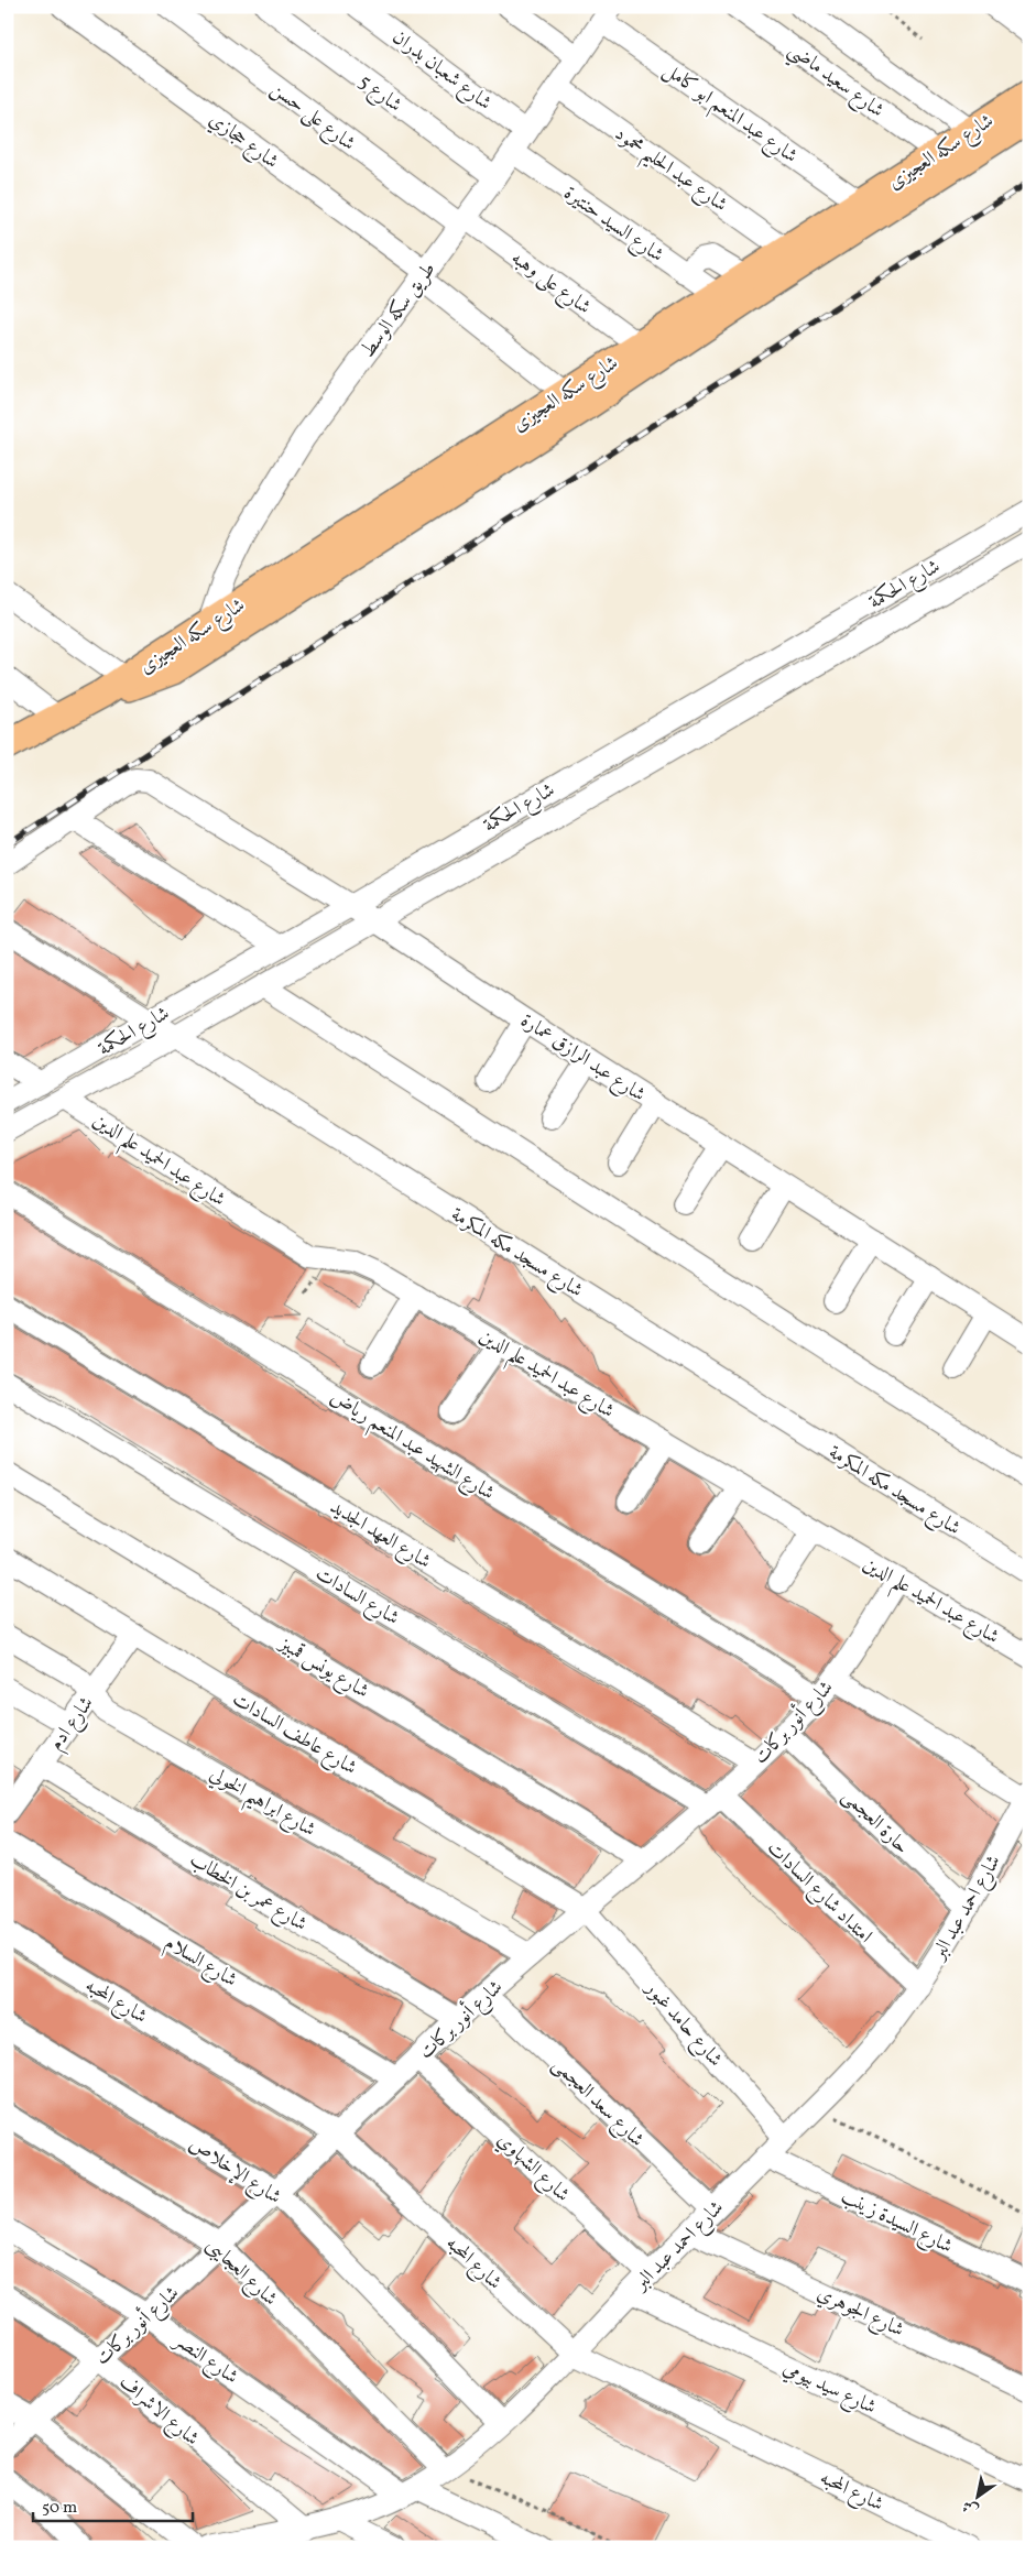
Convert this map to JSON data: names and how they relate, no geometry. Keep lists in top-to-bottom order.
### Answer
{
  "streets": {
    "main road": ["شارع سكه العجيزى"],
    "street": [
      "شارع شعبان بدران",
      "شارع سعيد ماضي",
      "شارع 5",
      "شارع عبد المنعم ابو كامل",
      "شارع على حسن",
      "شارع حجازي",
      "شارع عبد الحليم محمود",
      "شارع السيد حنتيرة",
      "شارع على وهبه",
      "طريق سكه الوسط",
      "شارع الحكمة",
      "شارع عبد الرازق عمارة",
      "شارع عبد الحميد علم الدين",
      "شارع مسجد مكه المكرمة",
      "شارع الشهيد عبد المنعم رياض",
      "شارع العهد الجديد",
      "شارع السادات",
      "شارع يونس قمبيز",
      "شارع أنور بركات",
      "شارع ادم",
      "شارع عاطف السادات",
      "شارع ابراهيم الخولي",
      "حارة العجمى",
      "شارع عمر بن الخطاب",
      "امتداد شارع السادات",
      "شارع احمد عبد البر",
      "شارع السلام",
      "شارع المحبه",
      "شارع حامد غبور",
      "شارع سعد العجمى",
      "شارع الشهاوي",
      "شارع الإخلاص",
      "شارع السيدة زينب",
      "شارع العجايبى",
      "شارع الجوهري",
      "شارع النصر",
      "شارع سيد بيومي",
      "شارع الاشراف"
    ]
  },
  "crossings": [
    ["شارع شعبان بدران", "طريق سكه الوسط"],
    ["شارع سعيد ماضي", "شارع سكه العجيزى"],
    ["شارع 5", "طريق سكه الوسط"],
    ["شارع عبد المنعم ابو كامل", "شارع سكه العجيزى"],
    ["شارع عبد المنعم ابو كامل", "طريق سكه الوسط"],
    ["شارع على حسن", "شارع على وهبه"],
    ["شارع على حسن", "طريق سكه الوسط"],
    ["شارع حجازي", "شارع سكه العجيزى"],
    ["شارع حجازي", "طريق سكه الوسط"],
    ["شارع سكه العجيزى", "شارع عبد الحليم محمود"],
    ["شارع سكه العجيزى", "شارع السيد حنتيرة"],
    ["شارع سكه العجيزى", "شارع على وهبه"],
    ["شارع سكه العجيزى", "طريق سكه الوسط"],
    ["شارع عبد الحليم محمود", "طريق سكه الوسط"],
    ["شارع السيد حنتيرة", "طريق سكه الوسط"],
    ["شارع على وهبه", "طريق سكه الوسط"],
    ["شارع الحكمة", "شارع عبد الرازق عمارة"],
    ["شارع الحكمة", "شارع عبد الحميد علم الدين"],
    ["شارع الحكمة", "شارع مسجد مكه المكرمة"],
    ["شارع عبد الحميد علم الدين", "شارع أنور بركات"],
    ["شارع الشهيد عبد المنعم رياض", "شارع أنور بركات"],
    ["شارع العهد الجديد", "شارع أنور بركات"],
    ["شارع السادات", "شارع أنور بركات"],
    ["شارع السادات", "امتداد شارع السادات"],
    ["شارع يونس قمبيز", "شارع أنور بركات"],
    ["شارع أنور بركات", "شارع عاطف السادات"],
    ["شارع أنور بركات", "شارع ابراهيم الخولي"],
    ["شارع أنور بركات", "حارة العجمى"],
    ["شارع أنور بركات", "شارع عمر بن الخطاب"],
    ["شارع أنور بركات", "امتداد شارع السادات"],
    ["شارع أنور بركات", "شارع السلام"],
    ["شارع أنور بركات", "شارع المحبه"],
    ["شارع أنور بركات", "شارع حامد غبور"],
    ["شارع أنور بركات", "شارع سعد العجمى"],
    ["شارع أنور بركات", "شارع الشهاوي"],
    ["شارع أنور بركات", "شارع الإخلاص"],
    ["شارع أنور بركات", "شارع العجايبى"],
    ["شارع أنور بركات", "شارع النصر"],
    ["شارع أنور بركات", "شارع الاشراف"],
    ["شارع ادم", "شارع عاطف السادات"],
    ["شارع ادم", "شارع ابراهيم الخولي"],
    ["شارع ادم", "شارع عمر بن الخطاب"],
    ["شارع عاطف السادات", "شارع حامد غبور"],
    ["حارة العجمى", "شارع احمد عبد البر"],
    ["امتداد شارع السادات", "شارع احمد عبد البر"],
    ["شارع احمد عبد البر", "شارع المحبه"],
    ["شارع احمد عبد البر", "شارع حامد غبور"],
    ["شارع احمد عبد البر", "شارع سعد العجمى"],
    ["شارع احمد عبد البر", "شارع الشهاوي"],
    ["شارع احمد عبد البر", "شارع الإخلاص"],
    ["شارع احمد عبد البر", "شارع السيدة زينب"],
    ["شارع احمد عبد البر", "شارع العجايبى"],
    ["شارع احمد عبد البر", "شارع الجوهري"],
    ["شارع احمد عبد البر", "شارع النصر"],
    ["شارع احمد عبد البر", "شارع سيد بيومي"],
    ["شارع احمد عبد البر", "شارع الاشراف"]
  ],
  "scale_bar": "50 m",
  "north": "bottom left"
}
